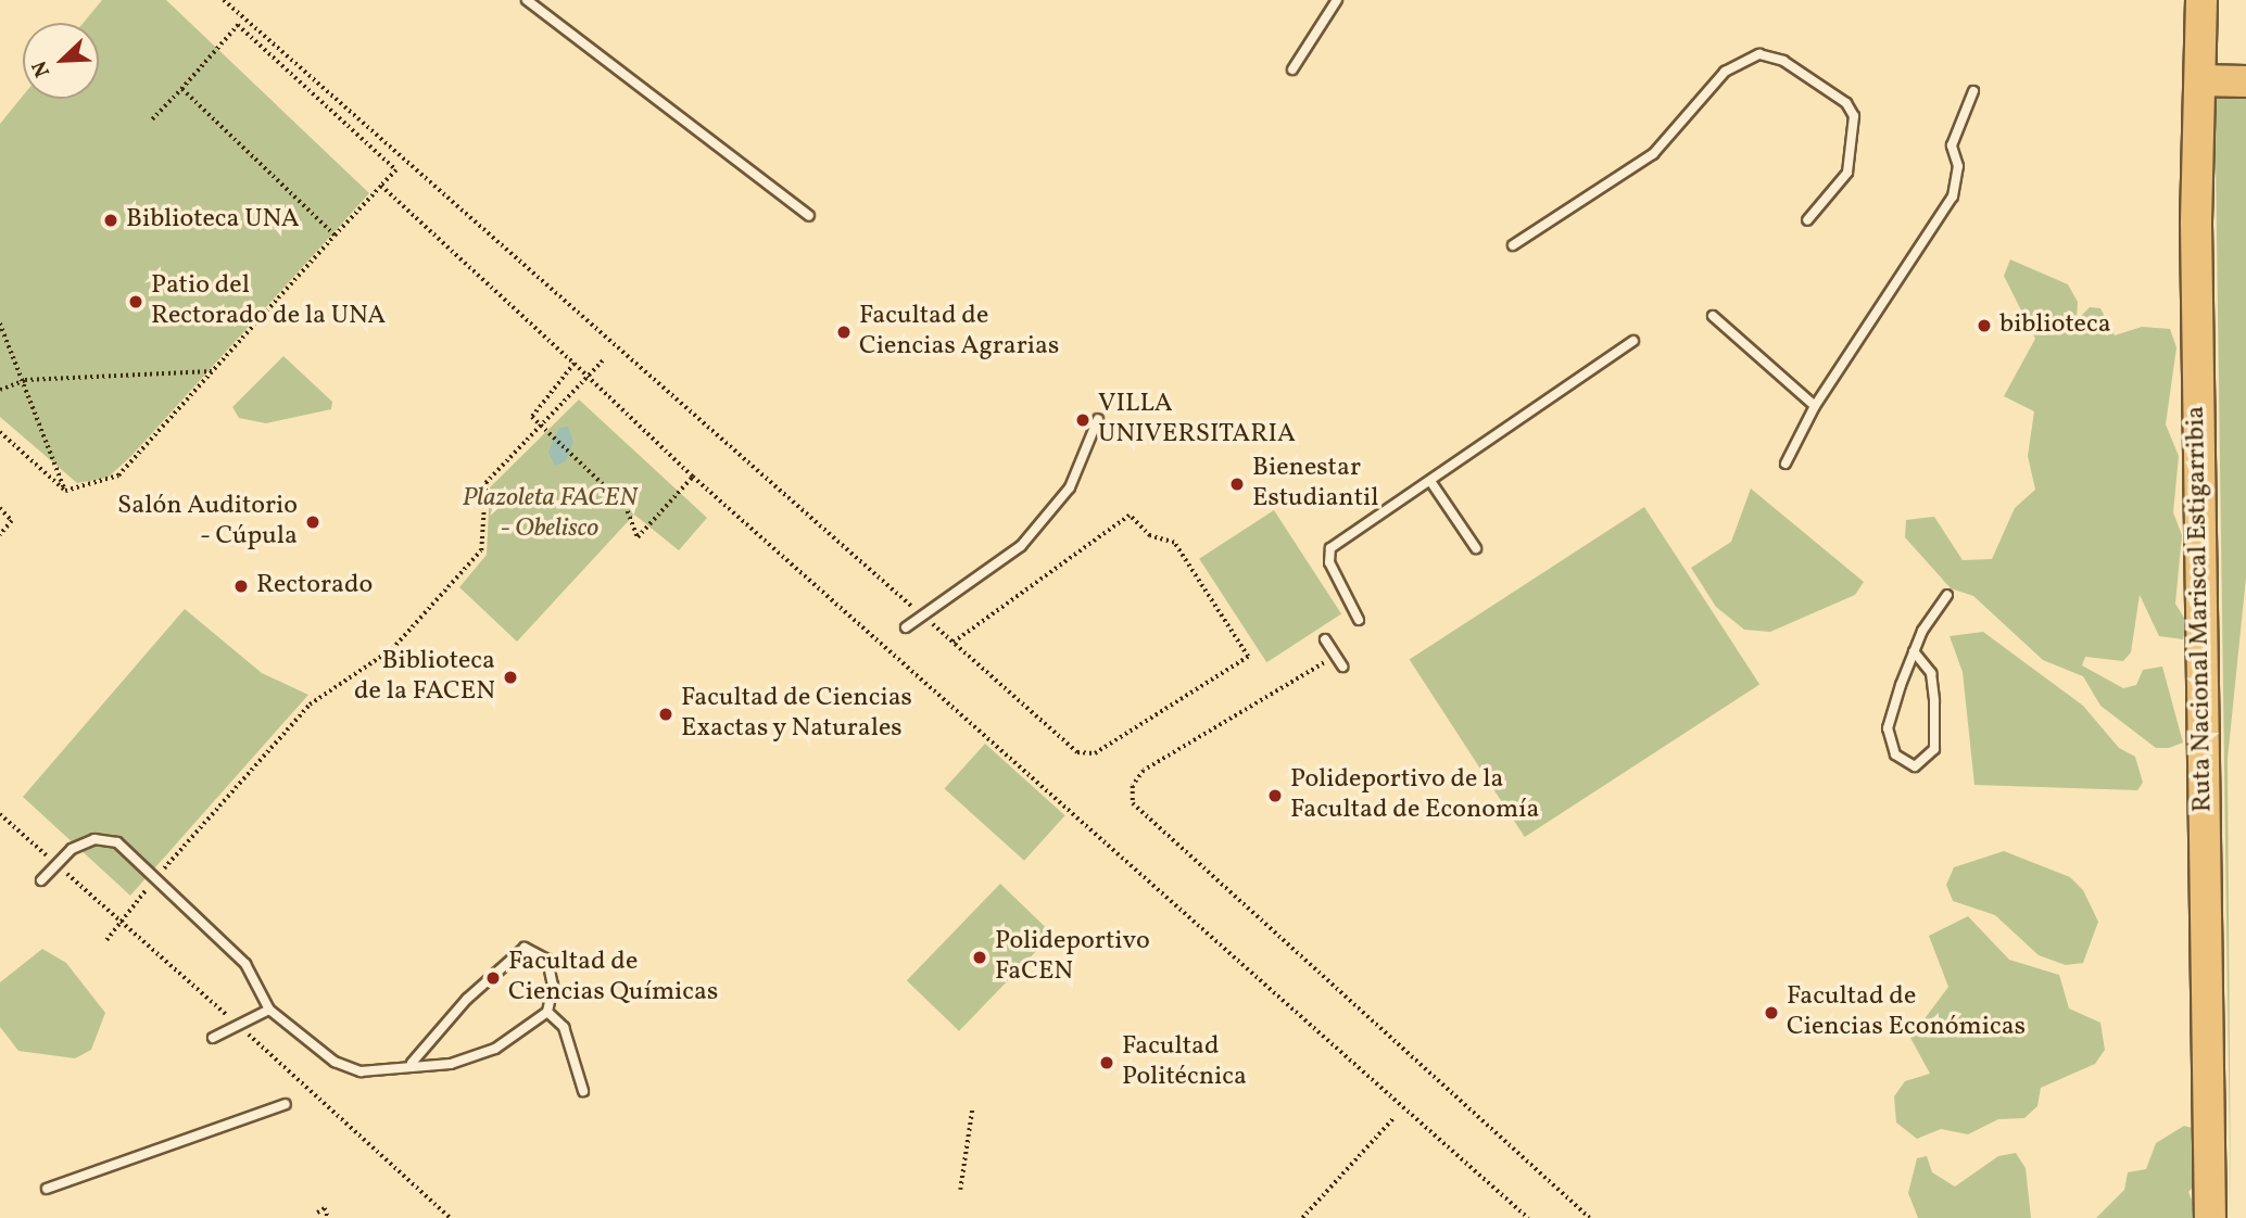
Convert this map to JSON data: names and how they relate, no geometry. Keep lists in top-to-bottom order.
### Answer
{
  "streets": {
    "highway": ["Ruta Nacional Mariscal Estigarribia"]
  },
  "parks": ["Plazoleta FACEN - Obelisco"],
  "places": [
    "Biblioteca UNA",
    "Patio del Rectorado de la UNA",
    "biblioteca",
    "Facultad de Ciencias Agrarias",
    "VILLA UNIVERSITARIA",
    "Bienestar Estudiantil",
    "Salón Auditorio - Cúpula",
    "Rectorado",
    "Biblioteca de la FACEN",
    "Facultad de Ciencias Exactas y Naturales",
    "Polideportivo de la Facultad de Economía",
    "Polideportivo FaCEN",
    "Facultad de Ciencias Químicas",
    "Facultad de Ciencias Económicas",
    "Facultad Politécnica"
  ],
  "north": "bottom left"
}
